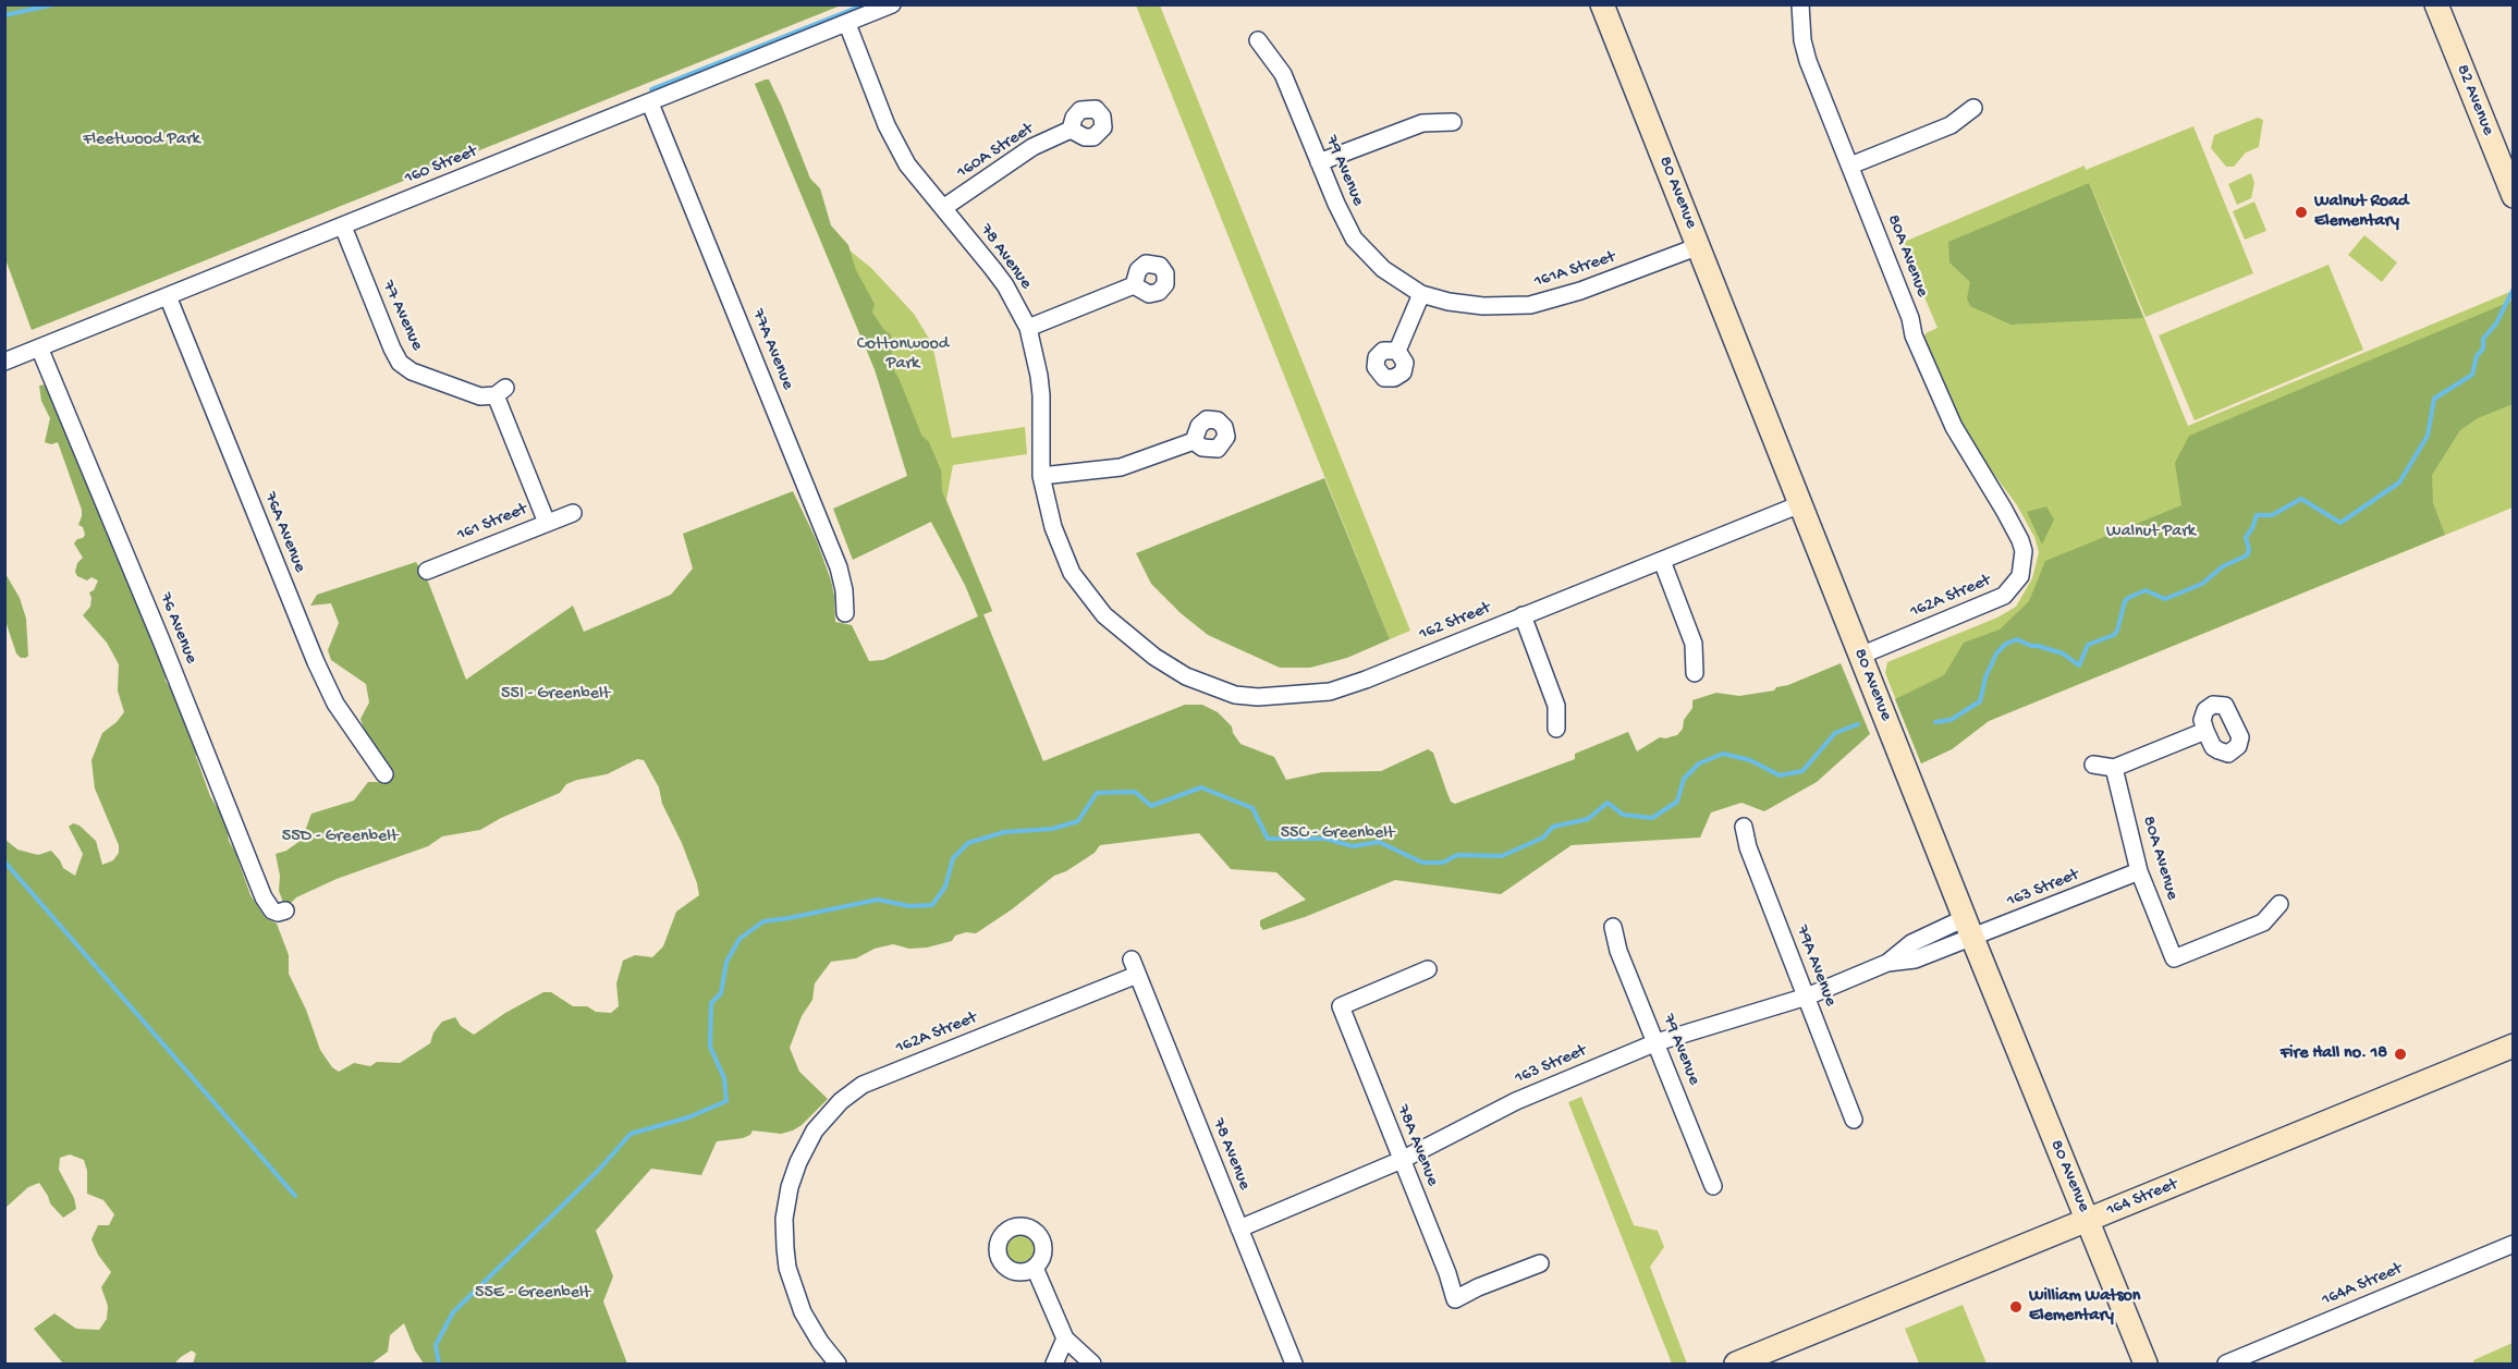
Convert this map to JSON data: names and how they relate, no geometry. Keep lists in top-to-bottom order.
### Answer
{
  "streets": {
    "street": [
      "82 Avenue",
      "160A Street",
      "160 Street",
      "79 Avenue",
      "80 Avenue",
      "80A Avenue",
      "78 Avenue",
      "161A Street",
      "77 Avenue",
      "77A Avenue",
      "161 Street",
      "76A Avenue",
      "162A Street",
      "162 Street",
      "76 Avenue",
      "163 Street",
      "79A Avenue",
      "78A Avenue",
      "164 Street",
      "164A Street"
    ]
  },
  "crossings": [
    ["160A Street", "78 Avenue"],
    ["160 Street", "78 Avenue"],
    ["160 Street", "77 Avenue"],
    ["160 Street", "77A Avenue"],
    ["160 Street", "76A Avenue"],
    ["160 Street", "76 Avenue"],
    ["79 Avenue", "161A Street"],
    ["79 Avenue", "163 Street"],
    ["80 Avenue", "161A Street"],
    ["80 Avenue", "162A Street"],
    ["80 Avenue", "162 Street"],
    ["80 Avenue", "163 Street"],
    ["80 Avenue", "164 Street"],
    ["80A Avenue", "162A Street"],
    ["80A Avenue", "163 Street"],
    ["78 Avenue", "162A Street"],
    ["78 Avenue", "162 Street"],
    ["78 Avenue", "163 Street"],
    ["77 Avenue", "161 Street"],
    ["163 Street", "79A Avenue"],
    ["163 Street", "78A Avenue"]
  ],
  "parks": [
    "Fleetwood Park",
    "Cottonwood Park",
    "Walnut Park",
    "55I - Greenbelt",
    "55C - Greenbelt",
    "55D - Greenbelt",
    "55E - Greenbelt"
  ],
  "places": ["Walnut Road Elementary", "Fire Hall no. 18", "William Watson Elementary"]
}
